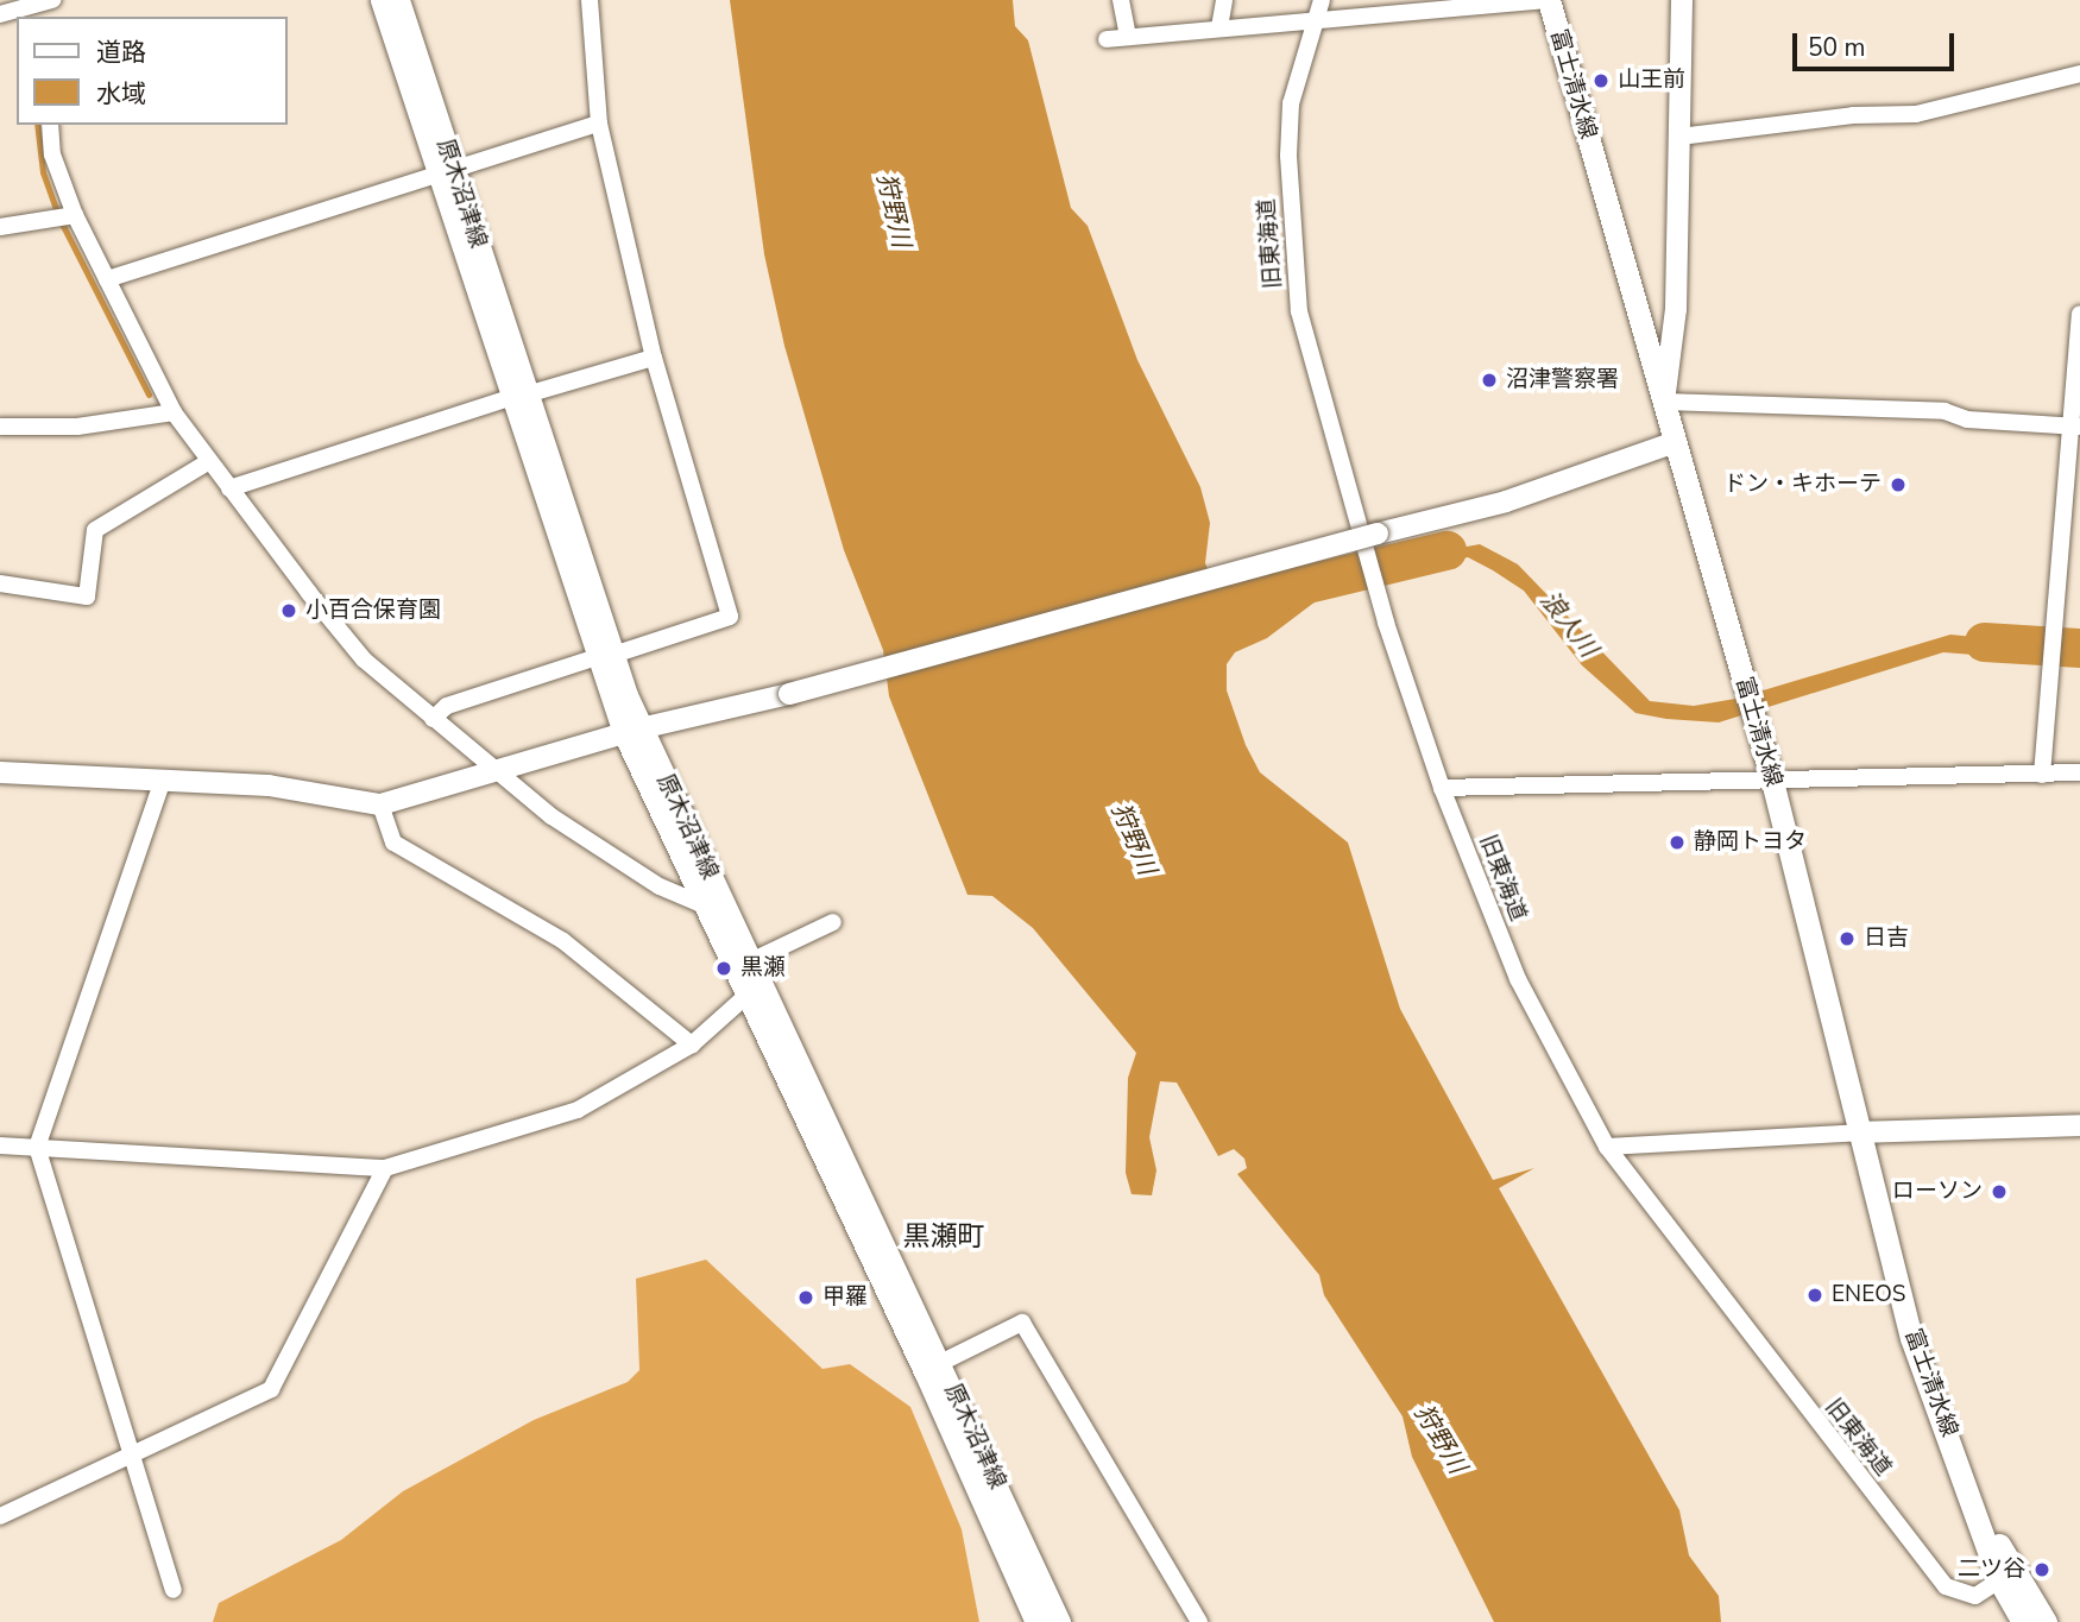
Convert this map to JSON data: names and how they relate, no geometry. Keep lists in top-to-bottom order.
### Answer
{
  "streets": {
    "main road": ["富士清水線", "原木沼津線"],
    "street": ["旧東海道"]
  },
  "crossings": [
    ["富士清水線", "旧東海道"]
  ],
  "districts": ["黒瀬町"],
  "water": ["狩野川", "浪人川"],
  "places": [
    "山王前",
    "沼津警察署",
    "ドン・キホーテ",
    "小百合保育園",
    "静岡トヨタ",
    "日吉",
    "黒瀬",
    "ローソン",
    "ENEOS",
    "甲羅",
    "二ツ谷"
  ],
  "legend": ["道路", "水域"],
  "scale_bar": "50 m"
}
